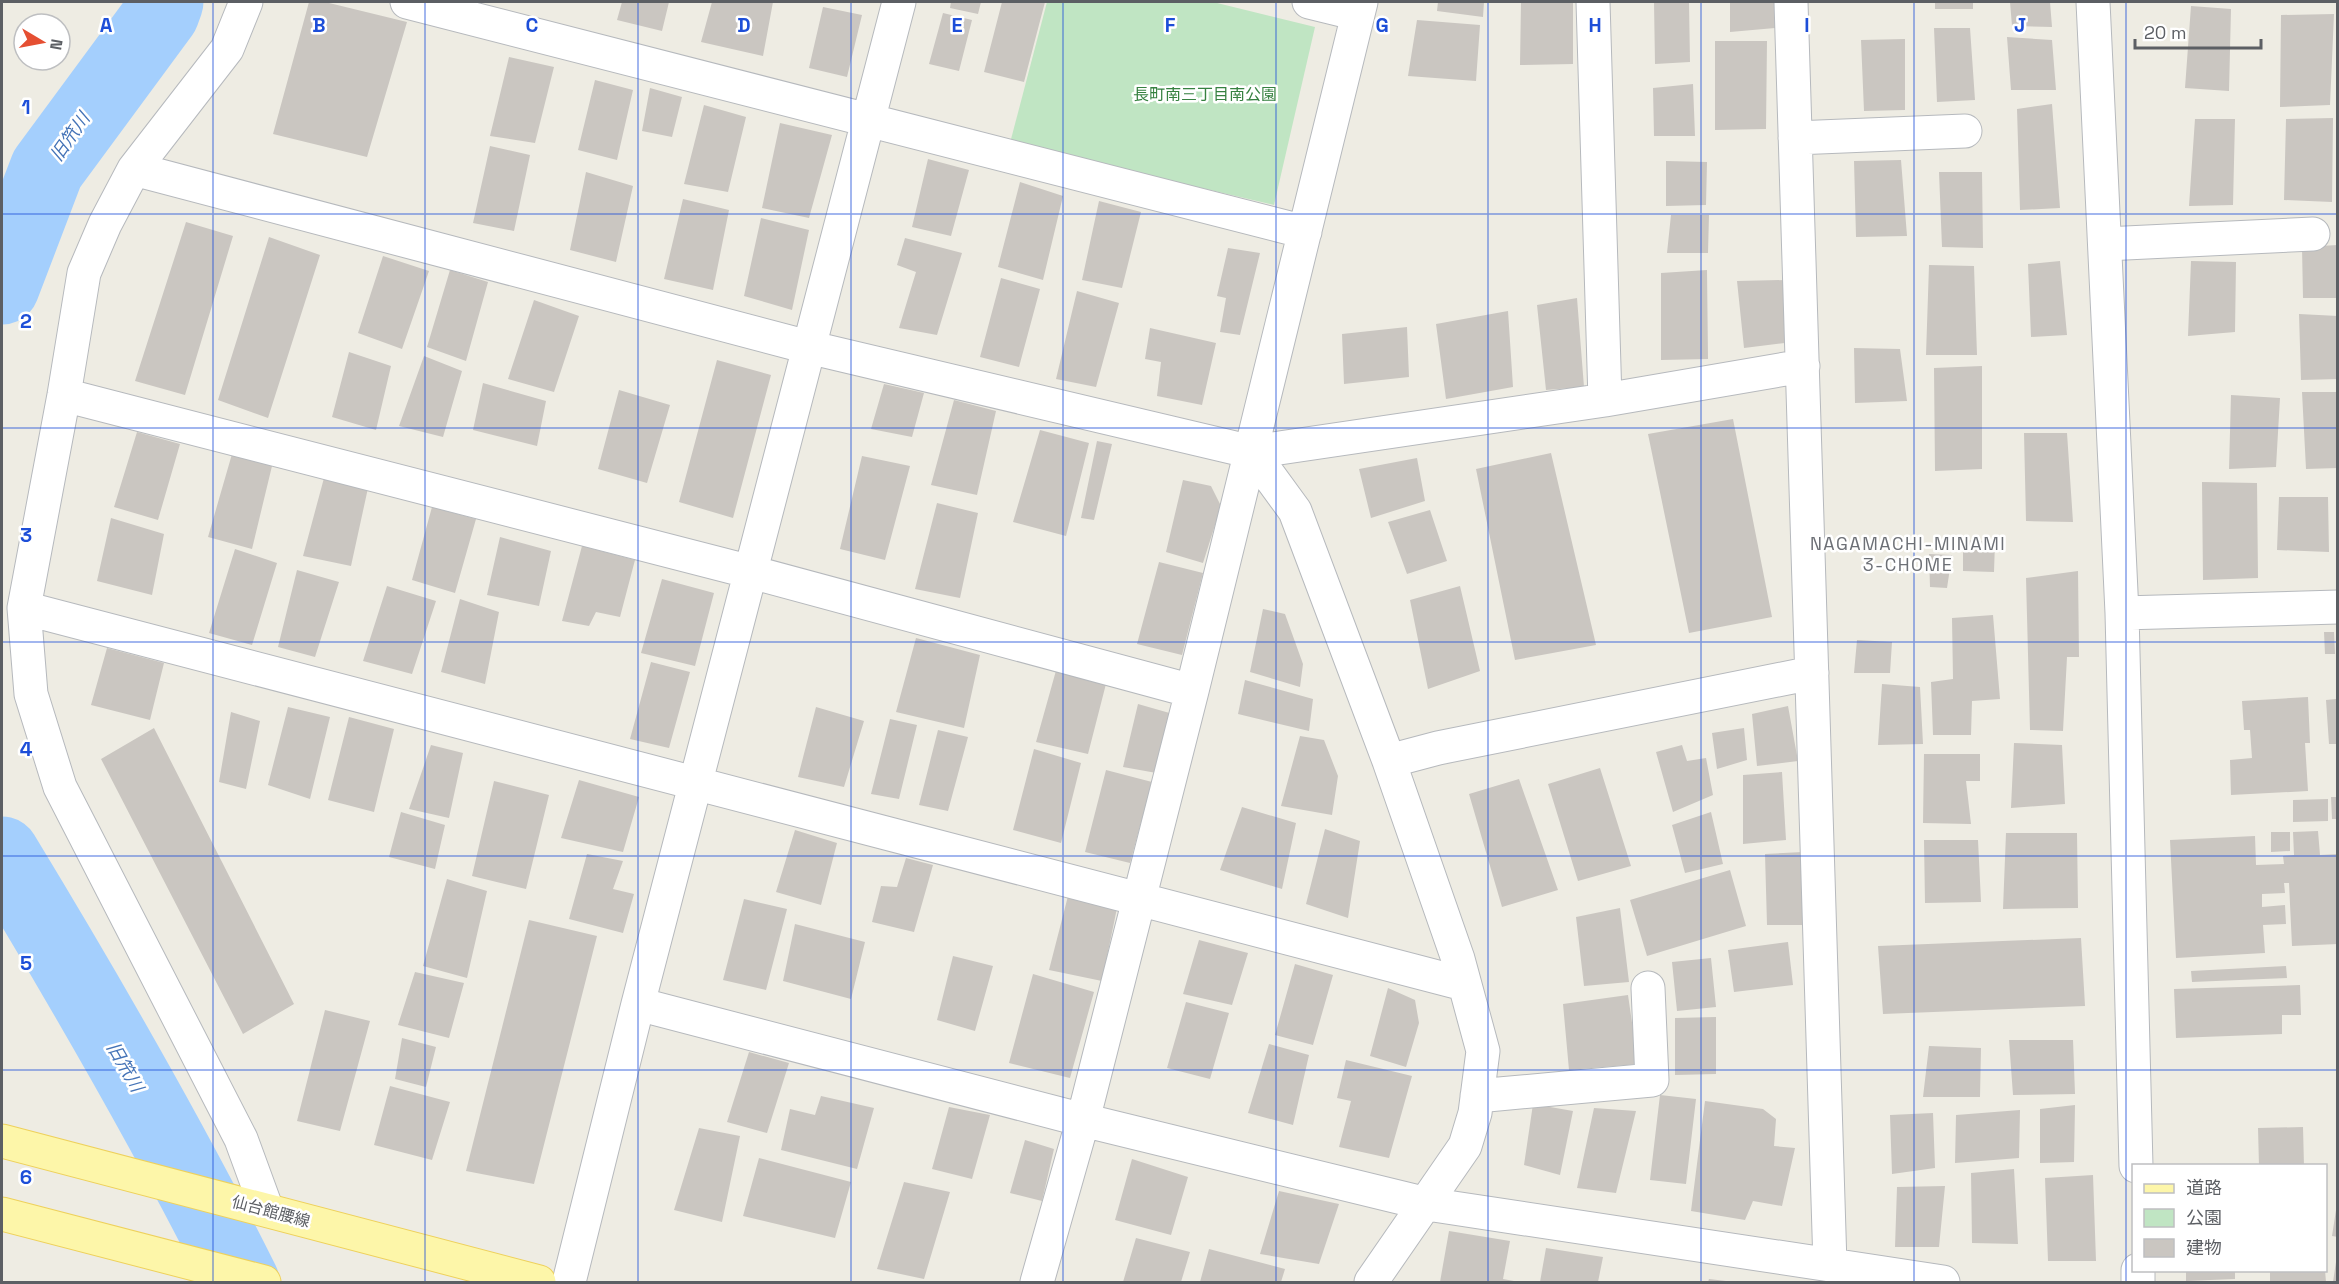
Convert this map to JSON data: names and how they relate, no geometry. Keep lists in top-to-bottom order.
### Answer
{
  "streets": {
    "main road": ["仙台館腰線"]
  },
  "districts": ["NAGAMACHI-MINAMI 3-CHOME"],
  "water": ["旧笊川"],
  "parks": ["長町南三丁目南公園"],
  "legend": ["道路", "公園", "建物"],
  "scale_bar": "20 m",
  "north": "right",
  "grid": {
    "columns": [
      "A",
      "B",
      "C",
      "D",
      "E",
      "F",
      "G",
      "H",
      "I",
      "J"
    ],
    "rows": [
      "1",
      "2",
      "3",
      "4",
      "5",
      "6"
    ]
  }
}
